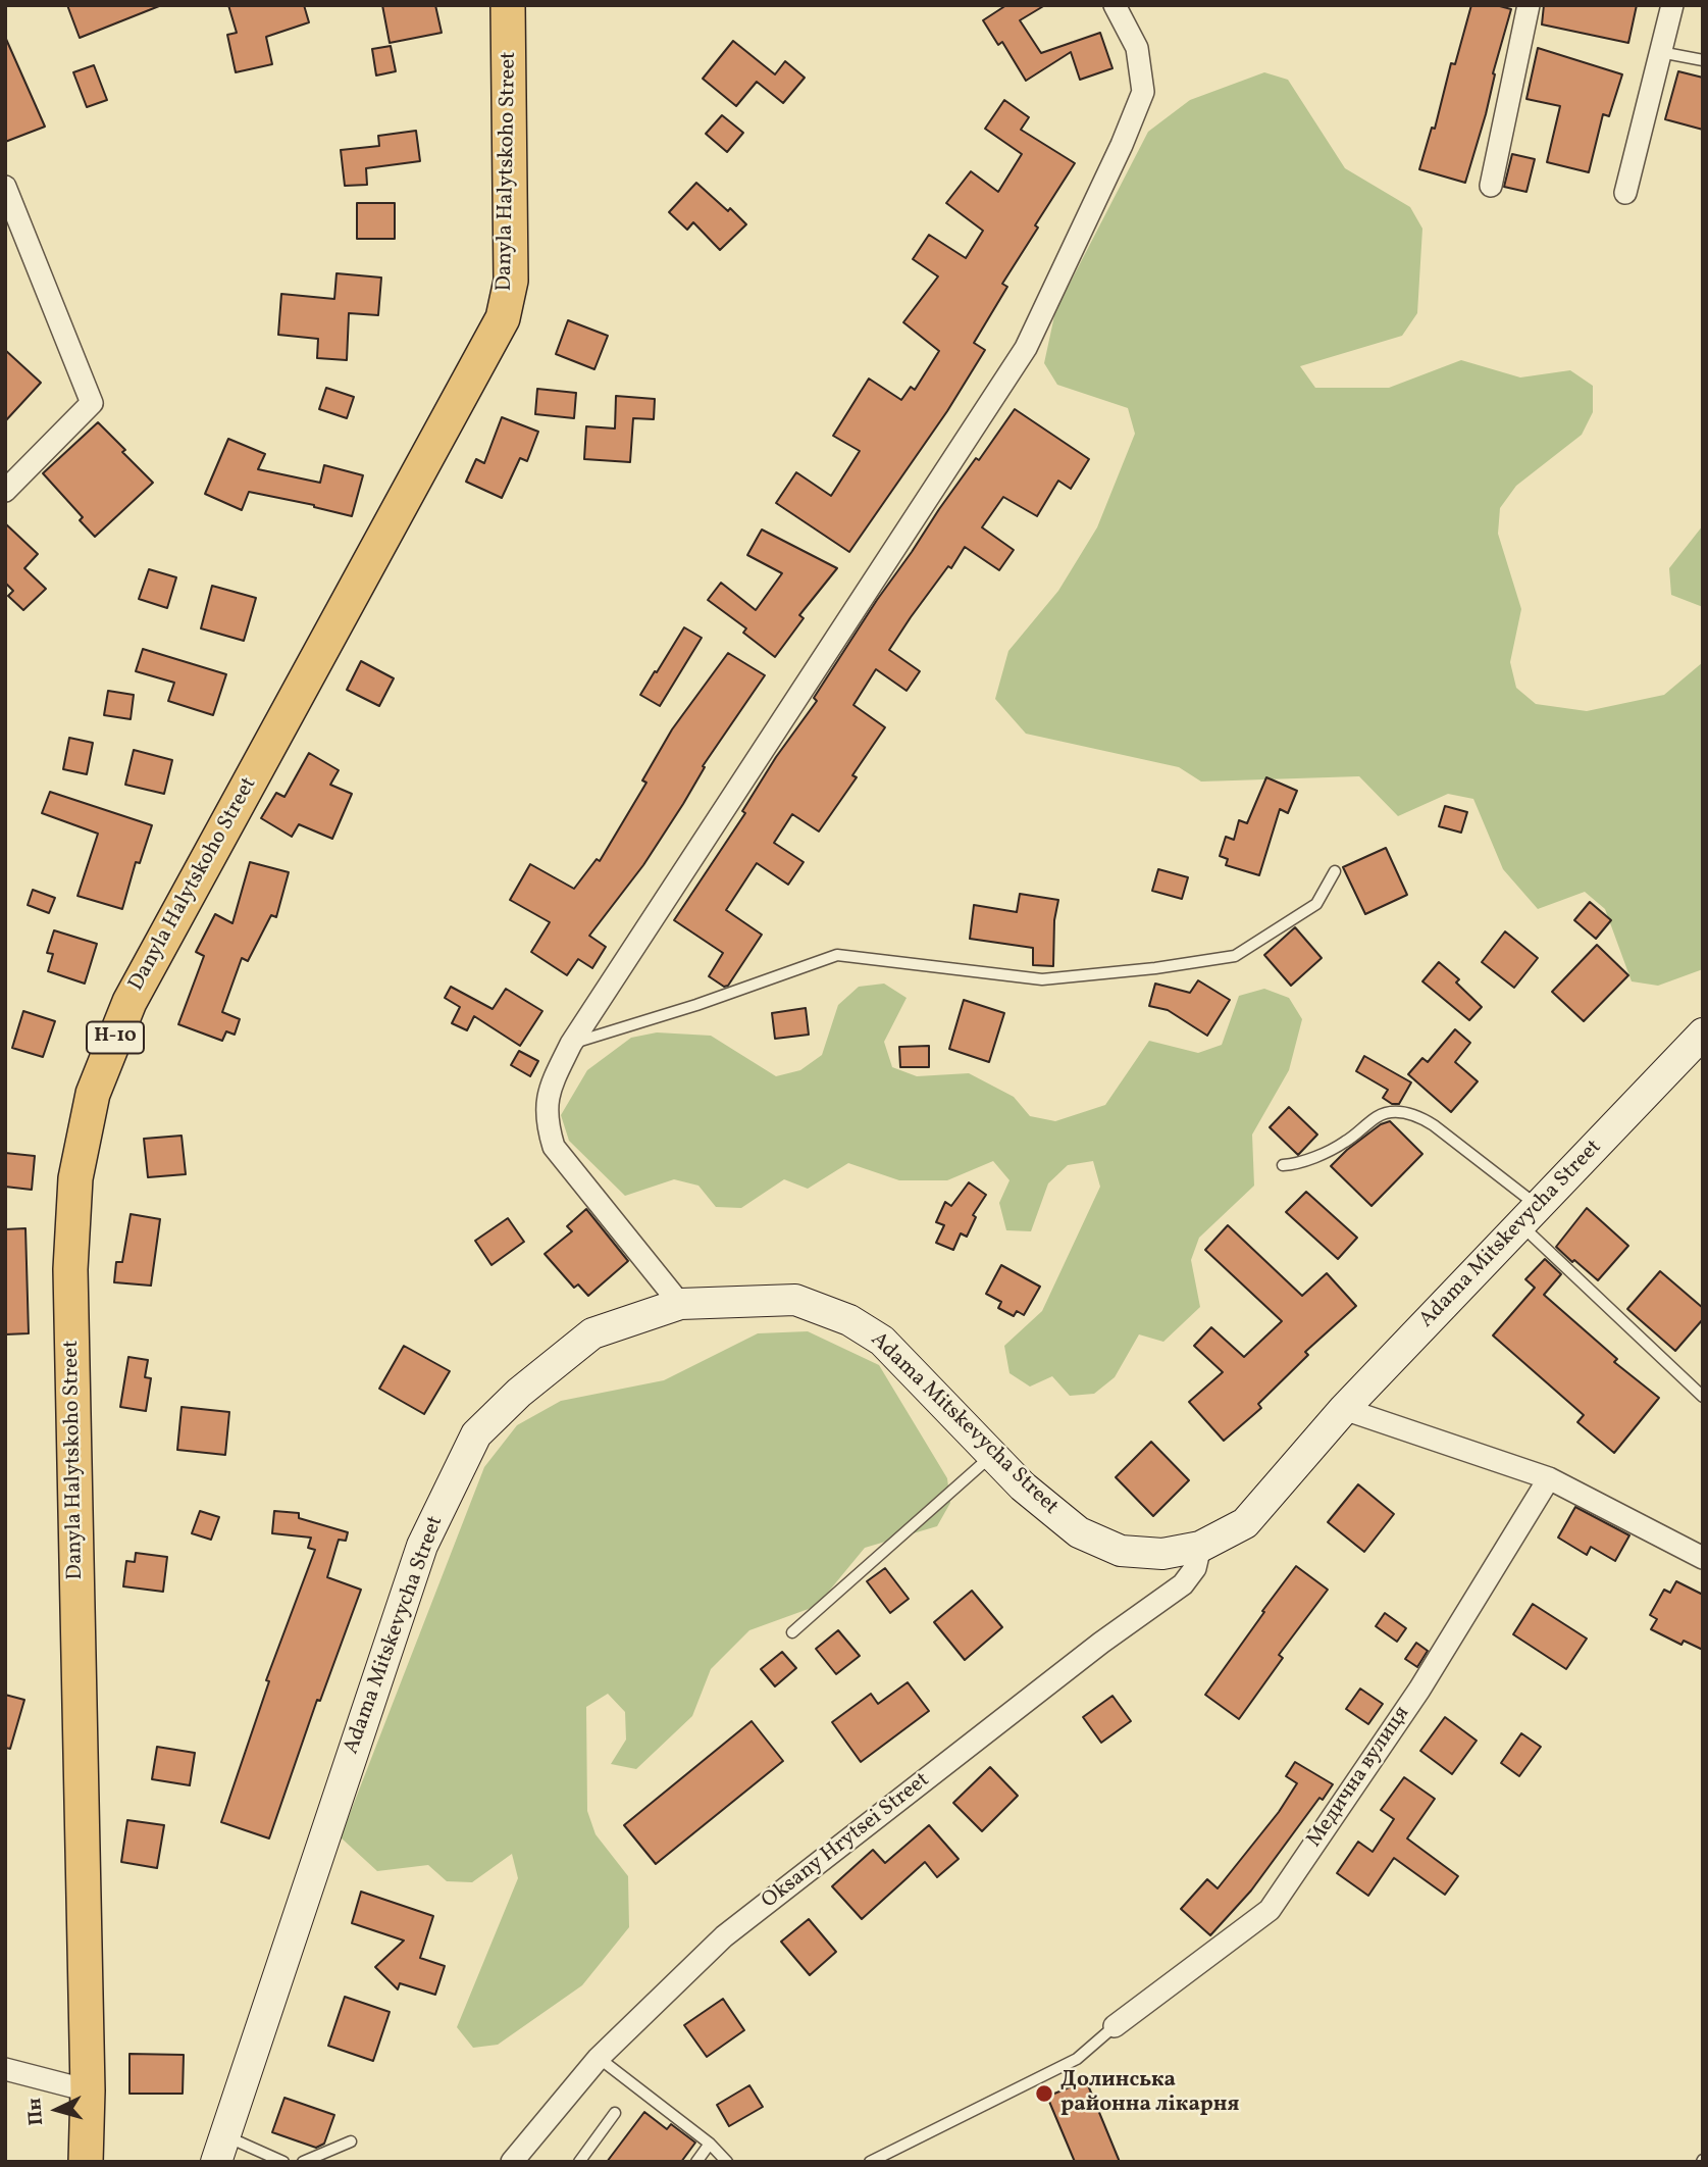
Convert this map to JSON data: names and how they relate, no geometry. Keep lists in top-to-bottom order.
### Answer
{
  "streets": {
    "main road": ["Danyla Halytskoho Street", "Н-10"],
    "street": ["Adama Mitskevycha Street", "Медична вулиця", "Oksany Hrytsei Street"]
  },
  "crossings": [
    ["Adama Mitskevycha Street", "Oksany Hrytsei Street"]
  ],
  "places": ["Долинська районна лікарня"],
  "north": "left"
}
